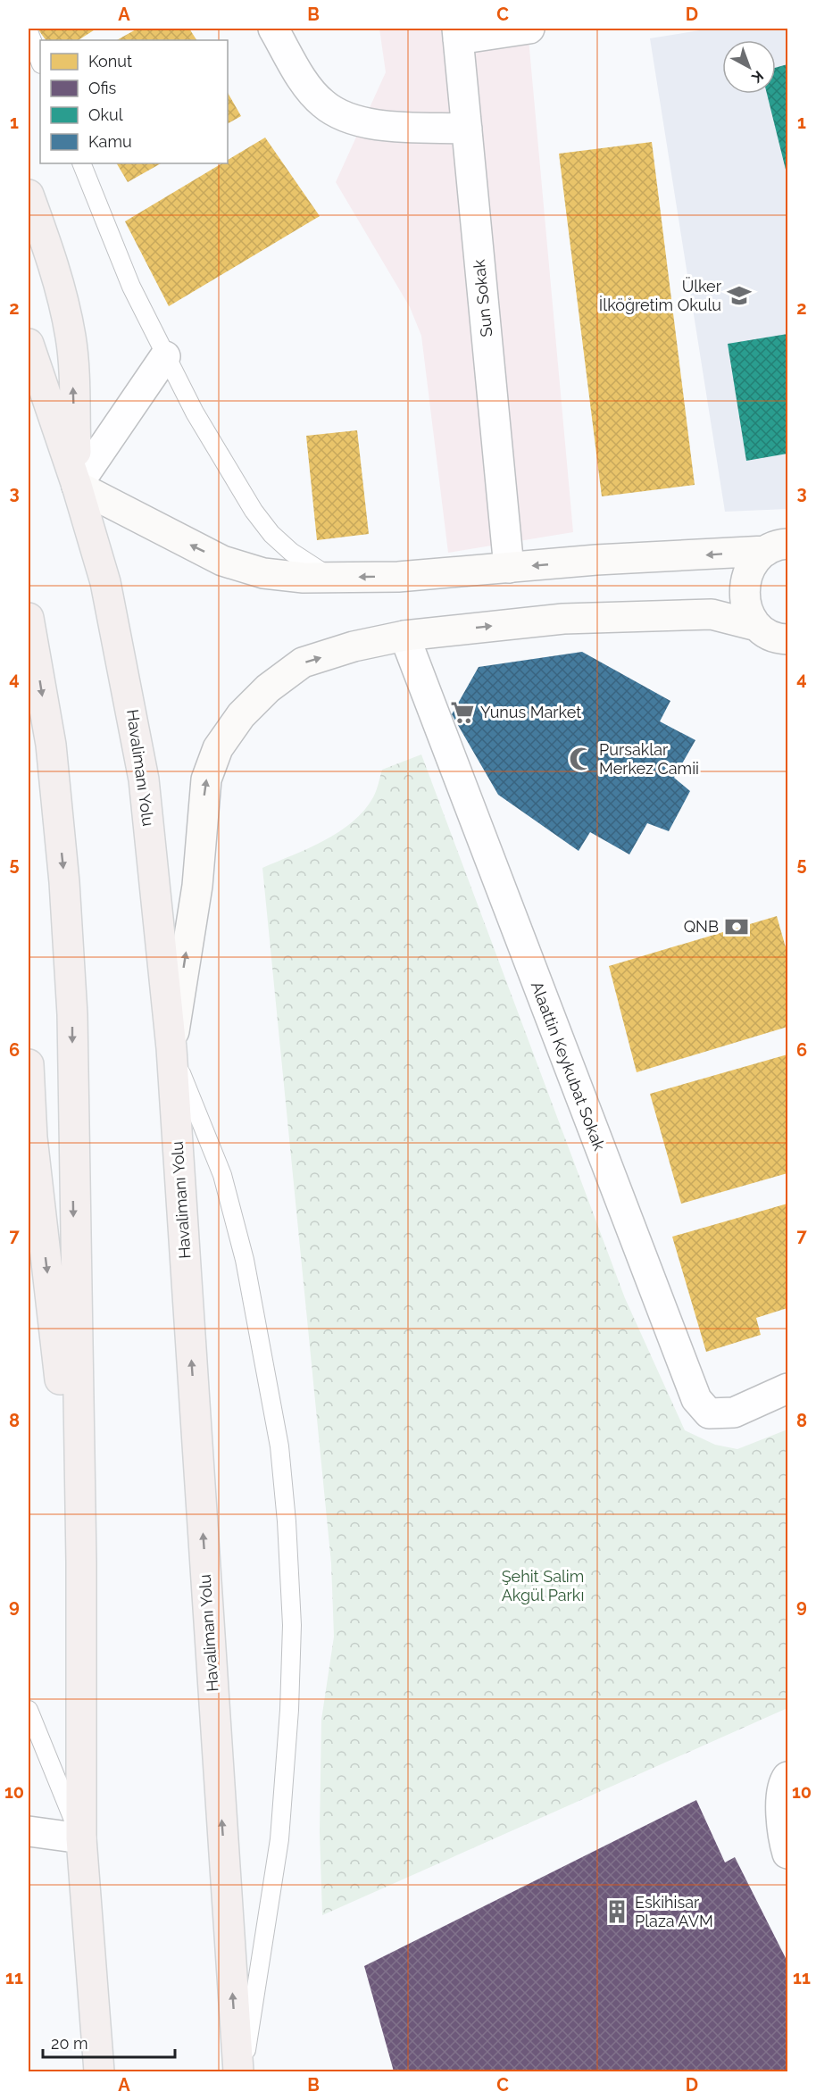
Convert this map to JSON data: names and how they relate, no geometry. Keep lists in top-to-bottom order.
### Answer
{
  "streets": {
    "highway": ["Havalimanı Yolu"],
    "street": ["Sun Sokak", "Alaattin Keykubat Sokak"]
  },
  "parks": ["Şehit Salim Akgül Parkı"],
  "places": {
    "school or university": ["Ülker İlköğretim Okulu"],
    "supermarket": ["Yunus Market"],
    "mosque": ["Pursaklar Merkez Camii"],
    "bank": ["QNB"],
    "building": ["Eskihisar Plaza AVM"]
  },
  "legend": [
    "Konut",
    "Ofis",
    "Okul",
    "Kamu"
  ],
  "scale_bar": "20 m",
  "north": "bottom right",
  "grid": {
    "columns": [
      "A",
      "B",
      "C",
      "D"
    ],
    "rows": [
      "1",
      "2",
      "3",
      "4",
      "5",
      "6",
      "7",
      "8",
      "9",
      "10",
      "11"
    ]
  }
}
